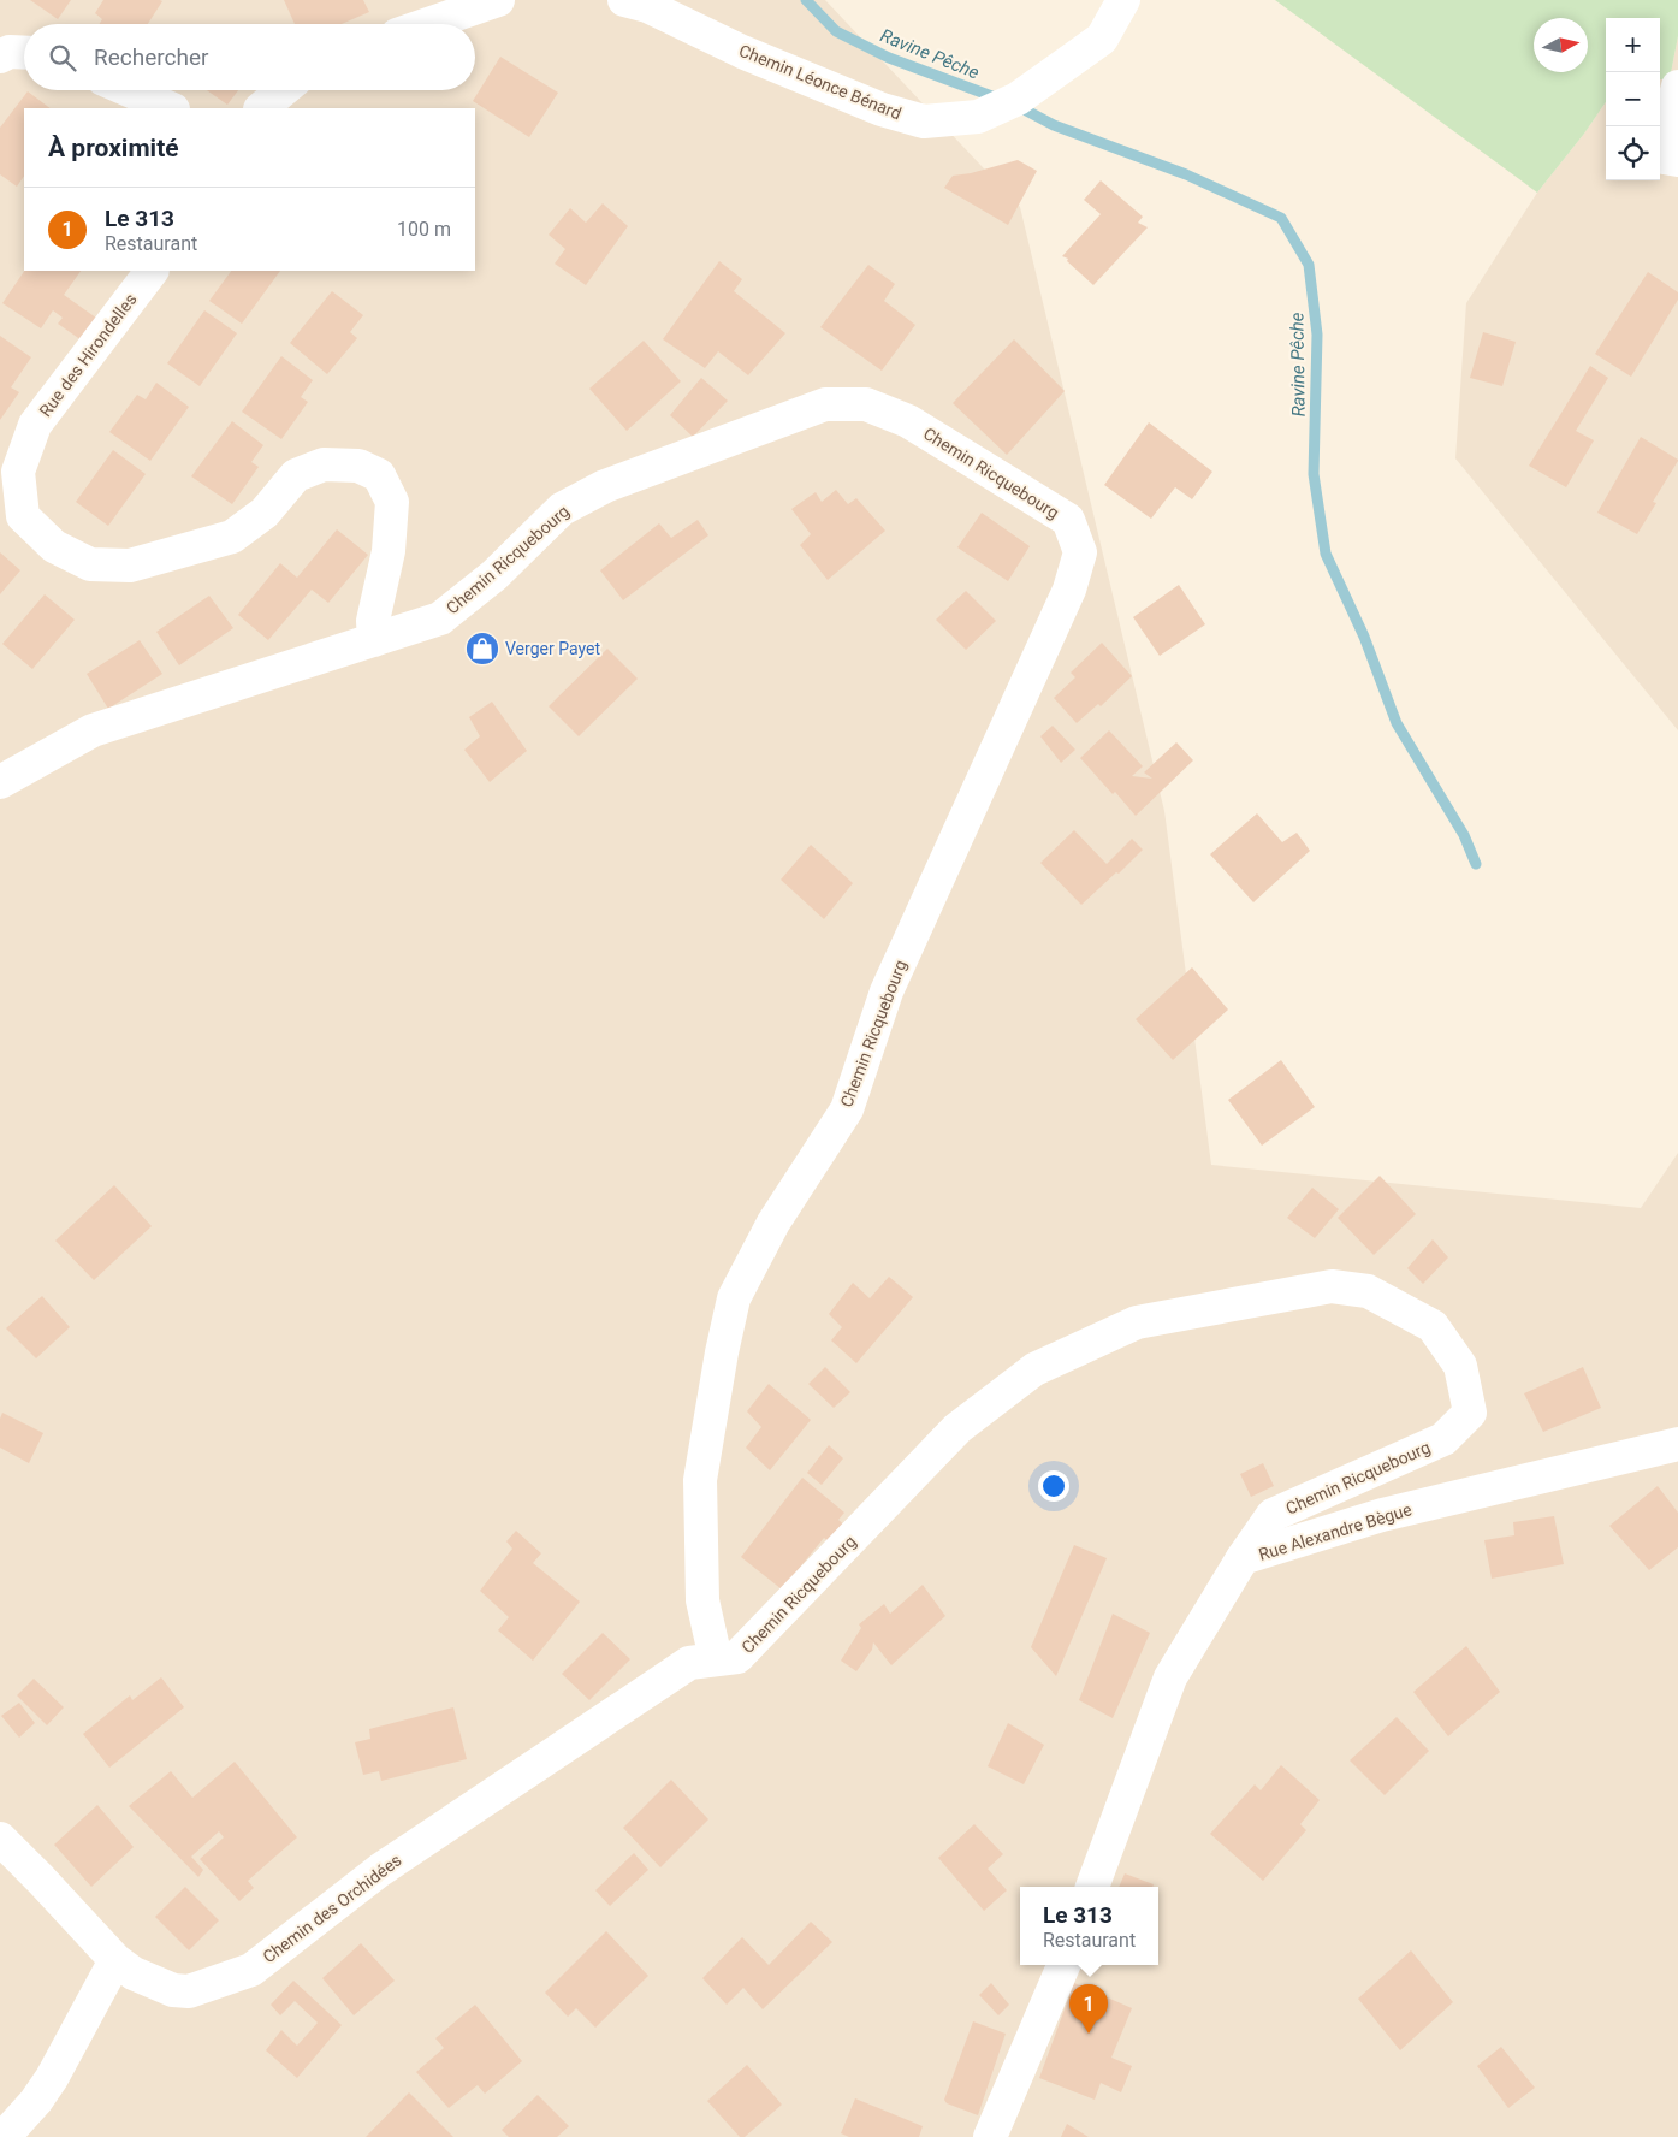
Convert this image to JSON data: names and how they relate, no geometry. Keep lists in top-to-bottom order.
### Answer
{
  "streets": {
    "street": [
      "Chemin Léonce Bénard",
      "Rue des Hirondelles",
      "Chemin Ricquebourg",
      "Rue Alexandre Bègue",
      "Chemin des Orchidées"
    ]
  },
  "crossings": [
    ["Rue des Hirondelles", "Chemin Ricquebourg"],
    ["Chemin Ricquebourg", "Rue Alexandre Bègue"],
    ["Chemin Ricquebourg", "Chemin des Orchidées"]
  ],
  "water": ["Ravine Pêche"],
  "places": {
    "shop": ["Verger Payet"]
  },
  "north": "right",
  "page": {
    "map_buttons": ["+", "−"],
    "search": "Rechercher",
    "heading": "À proximité",
    "list": [
      {
        "mark": "1",
        "name": "Le 313",
        "note": "Restaurant",
        "value": "100 m"
      }
    ],
    "popup": ["Le 313", "Restaurant"],
    "pins": "1"
  }
}
